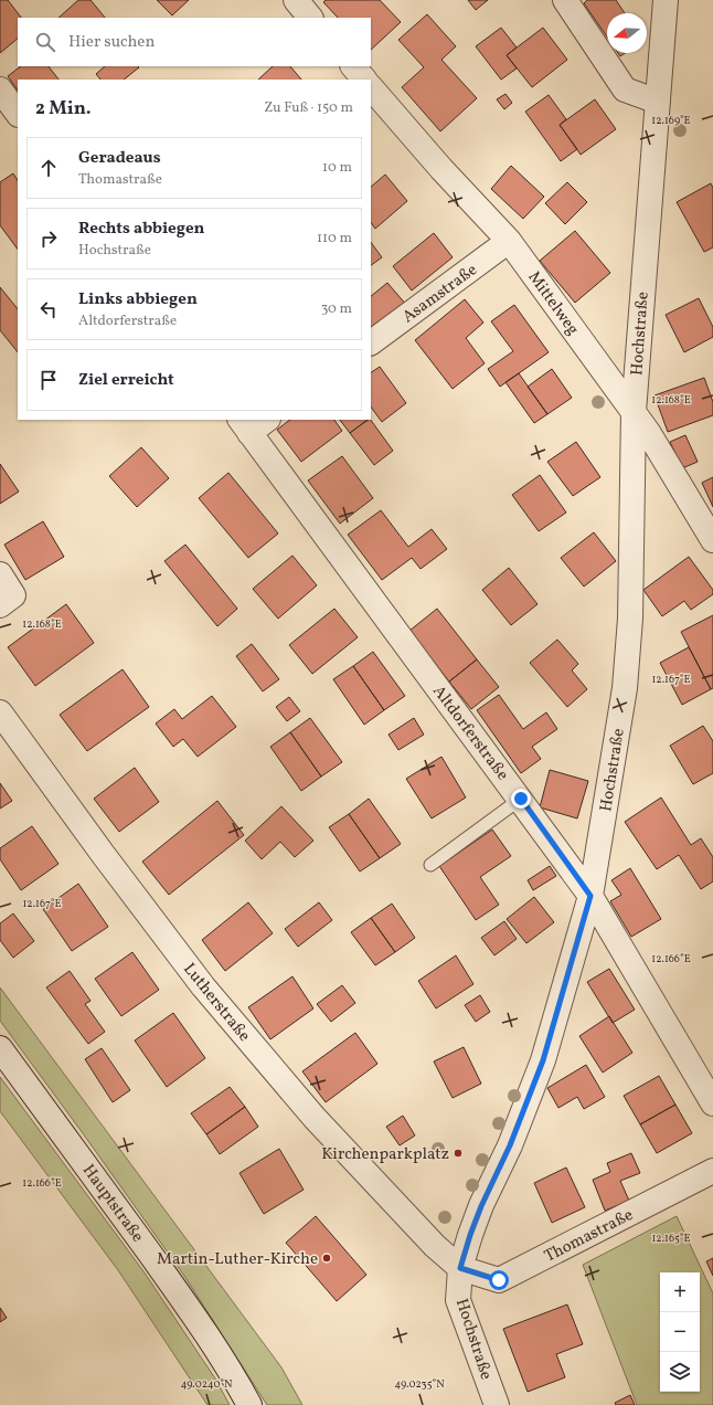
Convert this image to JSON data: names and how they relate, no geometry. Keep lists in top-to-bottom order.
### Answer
{
  "streets": {
    "street": [
      "Asamstraße",
      "Mittelweg",
      "Hochstraße",
      "Altdorferstraße",
      "Lutherstraße",
      "Hauptstraße",
      "Thomastraße"
    ]
  },
  "crossings": [
    ["Asamstraße", "Mittelweg"],
    ["Mittelweg", "Hochstraße"],
    ["Hochstraße", "Altdorferstraße"],
    ["Hochstraße", "Lutherstraße"],
    ["Hochstraße", "Thomastraße"],
    ["Lutherstraße", "Thomastraße"]
  ],
  "places": ["Kirchenparkplatz", "Martin-Luther-Kirche"],
  "north": "left",
  "page": {
    "search": "Hier suchen",
    "heading": ["2 Min.", "Zu Fuß · 150 m"],
    "list": [
      ["Geradeaus", "Thomastraße", "10 m"],
      ["Rechts abbiegen", "Hochstraße", "110 m"],
      ["Links abbiegen", "Altdorferstraße", "30 m"],
      "Ziel erreicht"
    ],
    "map_buttons": ["+", "−"]
  },
  "coordinates": [
    "12.169°E",
    "12.168°E",
    "12.167°E",
    "12.166°E",
    "12.165°E",
    "49.0240°N",
    "49.0235°N"
  ]
}
